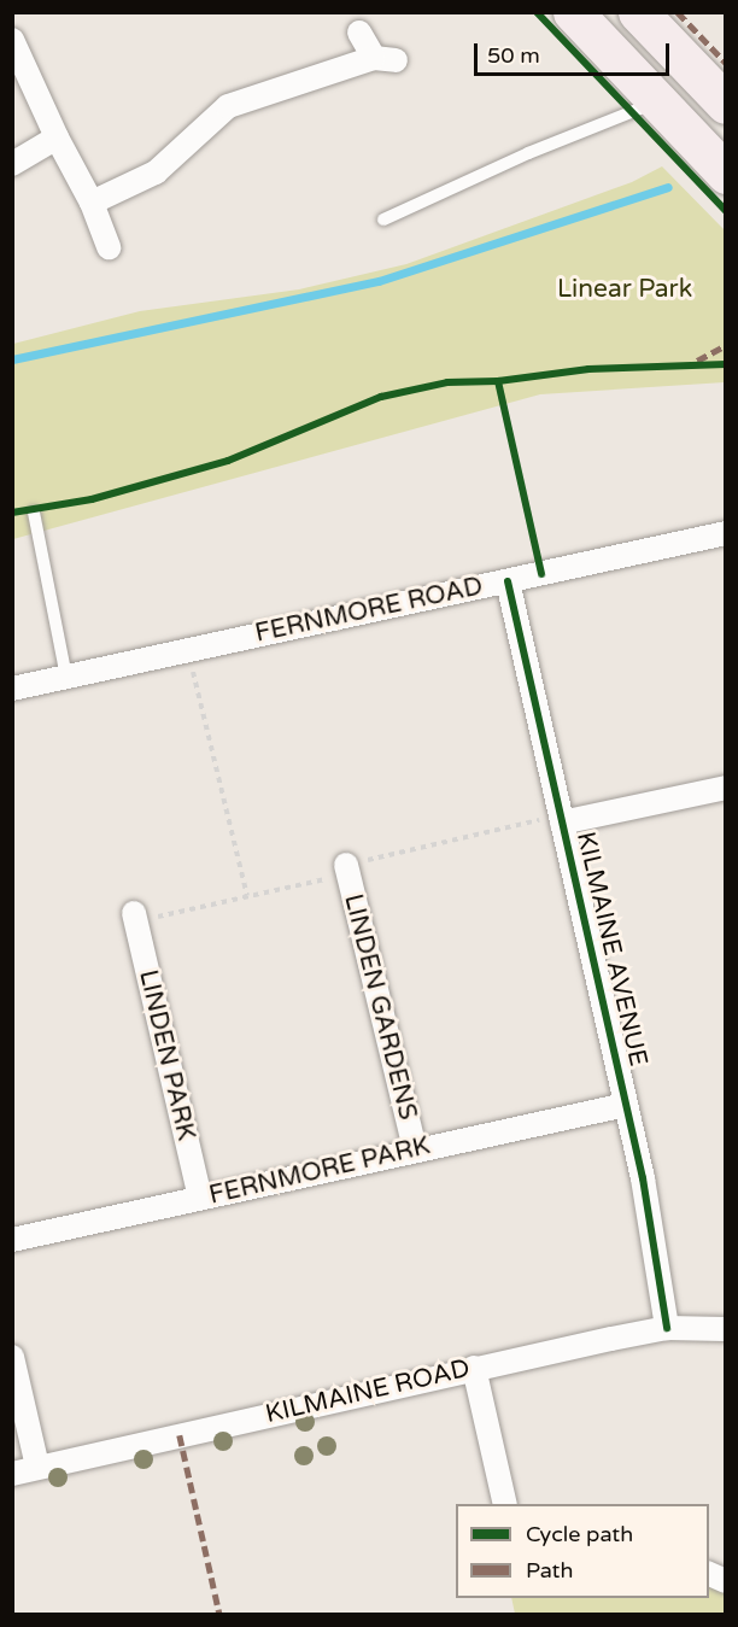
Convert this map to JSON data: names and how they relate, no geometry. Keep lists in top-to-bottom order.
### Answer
{
  "streets": {
    "street": [
      "FERNMORE ROAD",
      "KILMAINE AVENUE",
      "LINDEN GARDENS",
      "LINDEN PARK",
      "FERNMORE PARK",
      "KILMAINE ROAD"
    ]
  },
  "crossings": [
    ["FERNMORE ROAD", "KILMAINE AVENUE"],
    ["KILMAINE AVENUE", "FERNMORE PARK"],
    ["KILMAINE AVENUE", "KILMAINE ROAD"],
    ["LINDEN GARDENS", "FERNMORE PARK"],
    ["LINDEN PARK", "FERNMORE PARK"]
  ],
  "parks": ["Linear Park"],
  "legend": ["Cycle path", "Path"],
  "scale_bar": "50 m"
}
